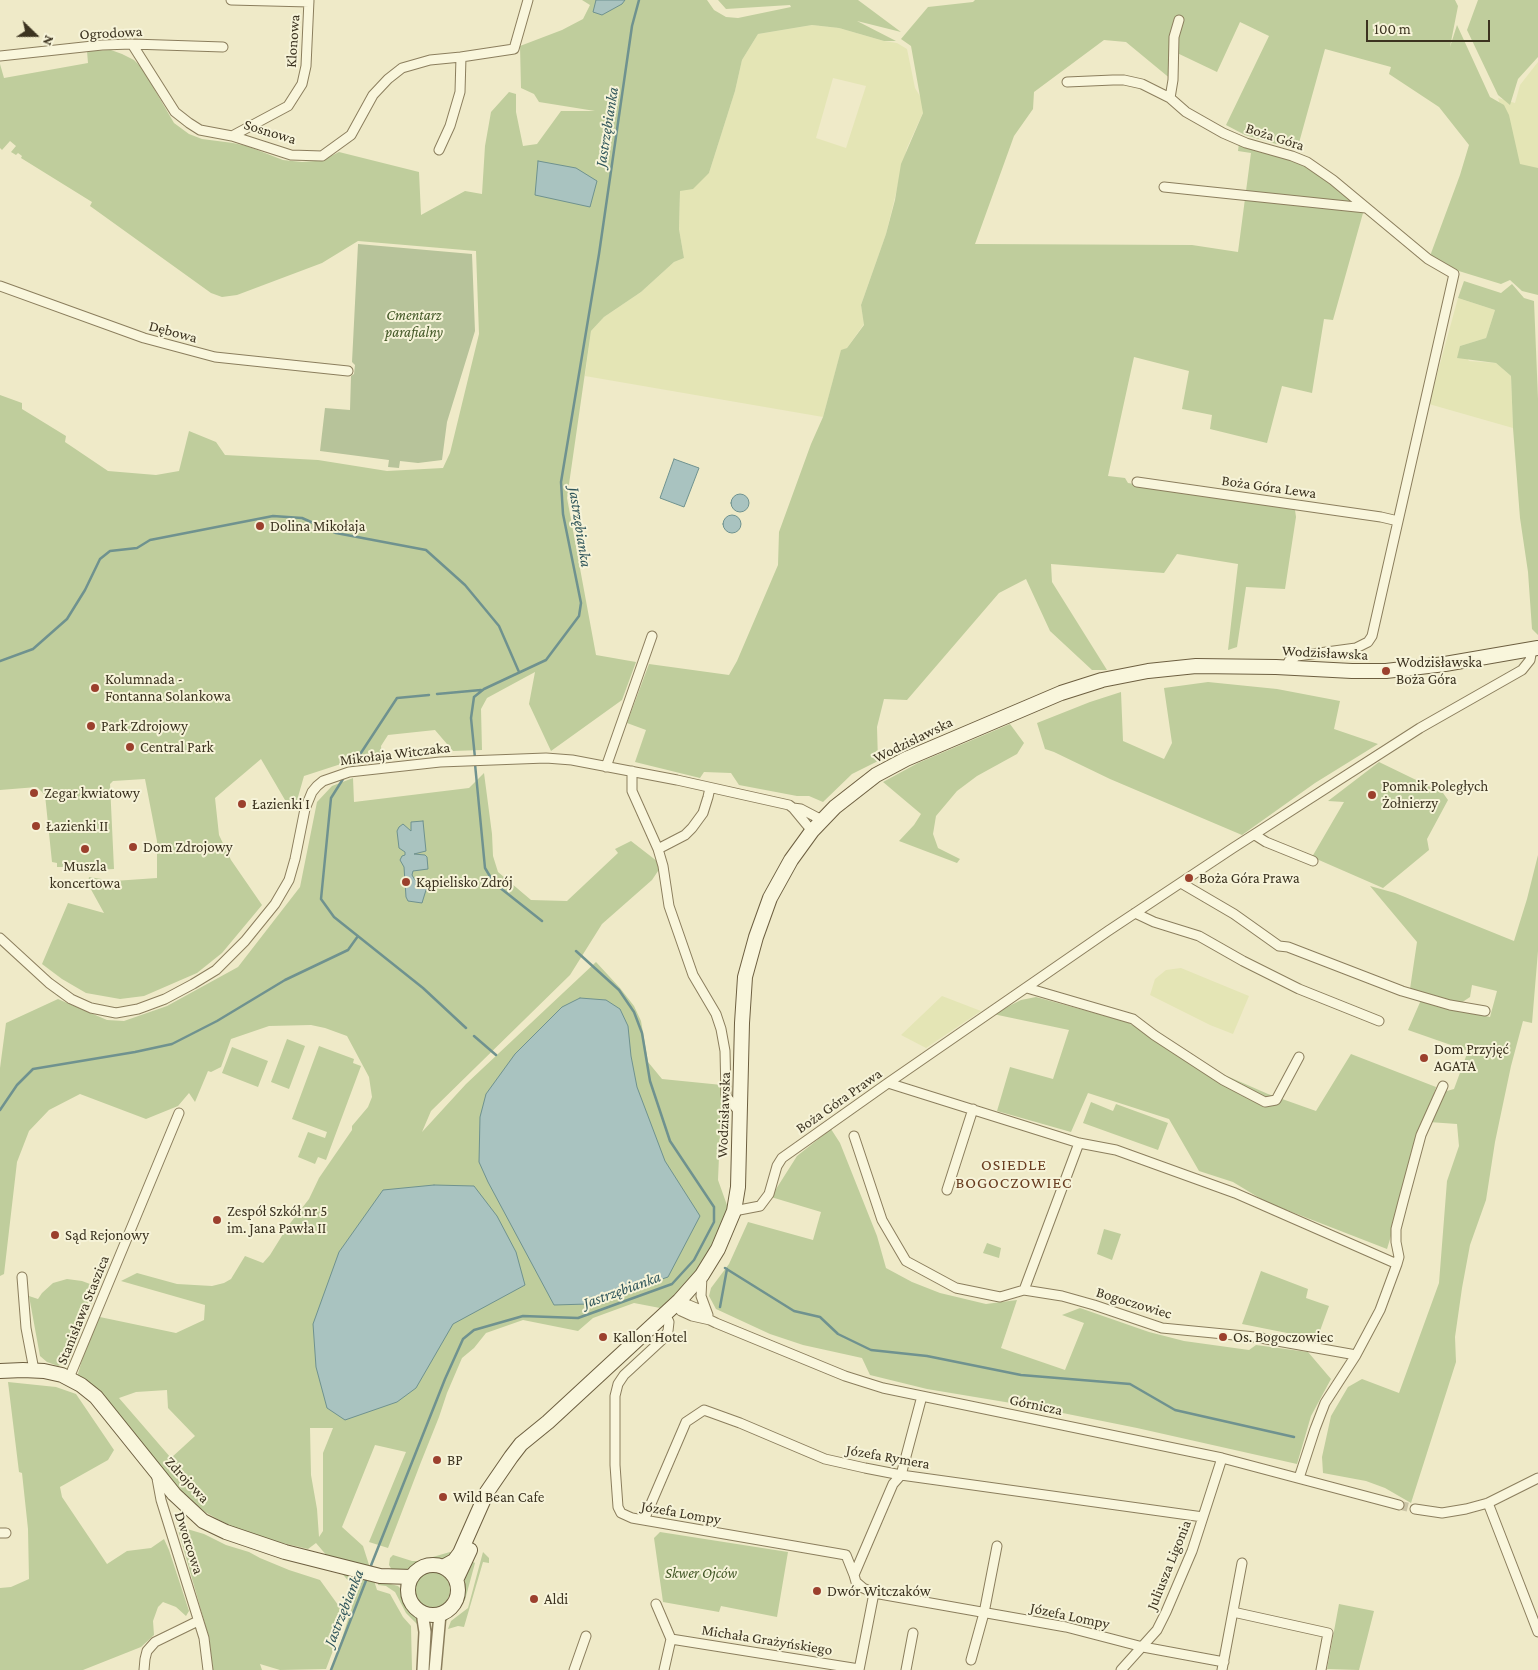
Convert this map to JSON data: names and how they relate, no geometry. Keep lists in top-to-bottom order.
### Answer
{
  "streets": {
    "main road": ["Wodzisławska", "Zdrojowa"],
    "street": [
      "Ogrodowa",
      "Klonowa",
      "Sosnowa",
      "Boża Góra",
      "Dębowa",
      "Boża Góra Lewa",
      "Mikołaja Witczaka",
      "Boża Góra Prawa",
      "Bogoczowiec",
      "Stanisława Staszica",
      "Górnicza",
      "Józefa Rymera",
      "Józefa Lompy",
      "Dworcowa",
      "Juliusza Ligonia",
      "Michała Grażyńskiego"
    ]
  },
  "crossings": [
    ["Ogrodowa", "Sosnowa"],
    ["Klonowa", "Sosnowa"],
    ["Boża Góra", "Boża Góra Lewa"],
    ["Wodzisławska", "Boża Góra Prawa"],
    ["Wodzisławska", "Górnicza"],
    ["Wodzisławska", "Zdrojowa"],
    ["Wodzisławska", "Józefa Lompy"],
    ["Stanisława Staszica", "Zdrojowa"],
    ["Górnicza", "Juliusza Ligonia"],
    ["Józefa Rymera", "Józefa Lompy"],
    ["Józefa Rymera", "Juliusza Ligonia"],
    ["Zdrojowa", "Dworcowa"],
    ["Józefa Lompy", "Juliusza Ligonia"]
  ],
  "districts": ["OSIEDLE BOGOCZOWIEC"],
  "water": ["Jastrzębianka"],
  "parks": ["Cmentarz parafialny", "Skwer Ojców"],
  "places": [
    "Dolina Mikołaja",
    "Wodzisławska Boża Góra",
    "Kolumnada - Fontanna Solankowa",
    "Park Zdrojowy",
    "Central Park",
    "Zegar kwiatowy",
    "Pomnik Poległych Żołnierzy",
    "Łazienki I",
    "Łazienki II",
    "Dom Zdrojowy",
    "Muszla koncertowa",
    "Boża Góra Prawa",
    "Kąpielisko Zdrój",
    "Dom Przyjęć AGATA",
    "Zespół Szkół nr 5 im. Jana Pawła II",
    "Sąd Rejonowy",
    "Kallon Hotel",
    "Os. Bogoczowiec",
    "BP",
    "Wild Bean Cafe",
    "Dwór Witczaków",
    "Aldi"
  ],
  "scale_bar": "100 m",
  "north": "right"
}
